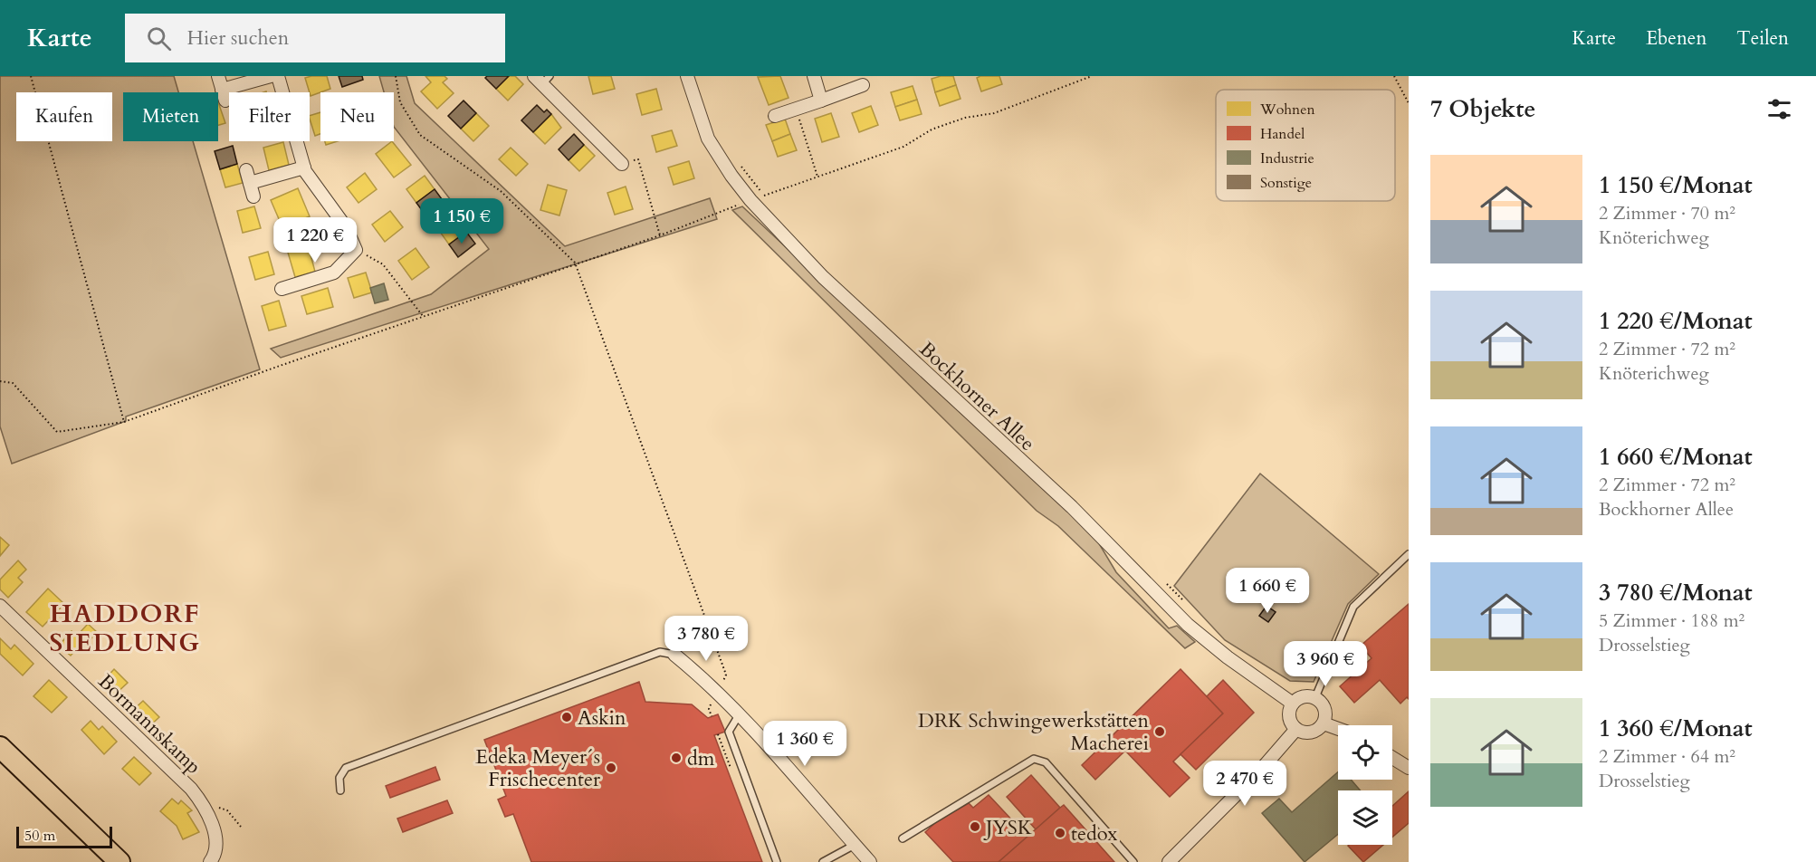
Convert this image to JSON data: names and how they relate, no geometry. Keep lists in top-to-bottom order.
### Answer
{
  "streets": {
    "street": ["Bockhorner Allee", "Bormannskamp"]
  },
  "districts": ["HADDORF SIEDLUNG"],
  "places": [
    "Askin",
    "DRK Schwingewerkstätten Macherei",
    "dm",
    "Edeka Meyer´s Frischecenter",
    "JYSK",
    "tedox"
  ],
  "legend": [
    "Wohnen",
    "Handel",
    "Industrie",
    "Sonstige"
  ],
  "scale_bar": "50 m",
  "page": {
    "header": "Karte",
    "search": "Hier suchen",
    "nav": ["Karte", "Ebenen", "Teilen"],
    "heading": "7 Objekte",
    "chip": [
      "Kaufen",
      "Mieten",
      "Filter",
      "Neu"
    ],
    "list": [
      {
        "name": "1 150 €/Monat",
        "note": "2 Zimmer · 70 m² · Knöterichweg"
      },
      {
        "name": "1 220 €/Monat",
        "note": "2 Zimmer · 72 m² · Knöterichweg"
      },
      {
        "name": "1 660 €/Monat",
        "note": "2 Zimmer · 72 m² · Bockhorner Allee"
      },
      {
        "name": "3 780 €/Monat",
        "note": "5 Zimmer · 188 m² · Drosselstieg"
      },
      {
        "name": "1 360 €/Monat",
        "note": "2 Zimmer · 64 m² · Drosselstieg"
      }
    ],
    "price": [
      "1 150 €",
      "1 220 €",
      "1 660 €",
      "3 780 €",
      "3 960 €",
      "1 360 €",
      "2 470 €"
    ],
    "scale": "50 m"
  }
}
